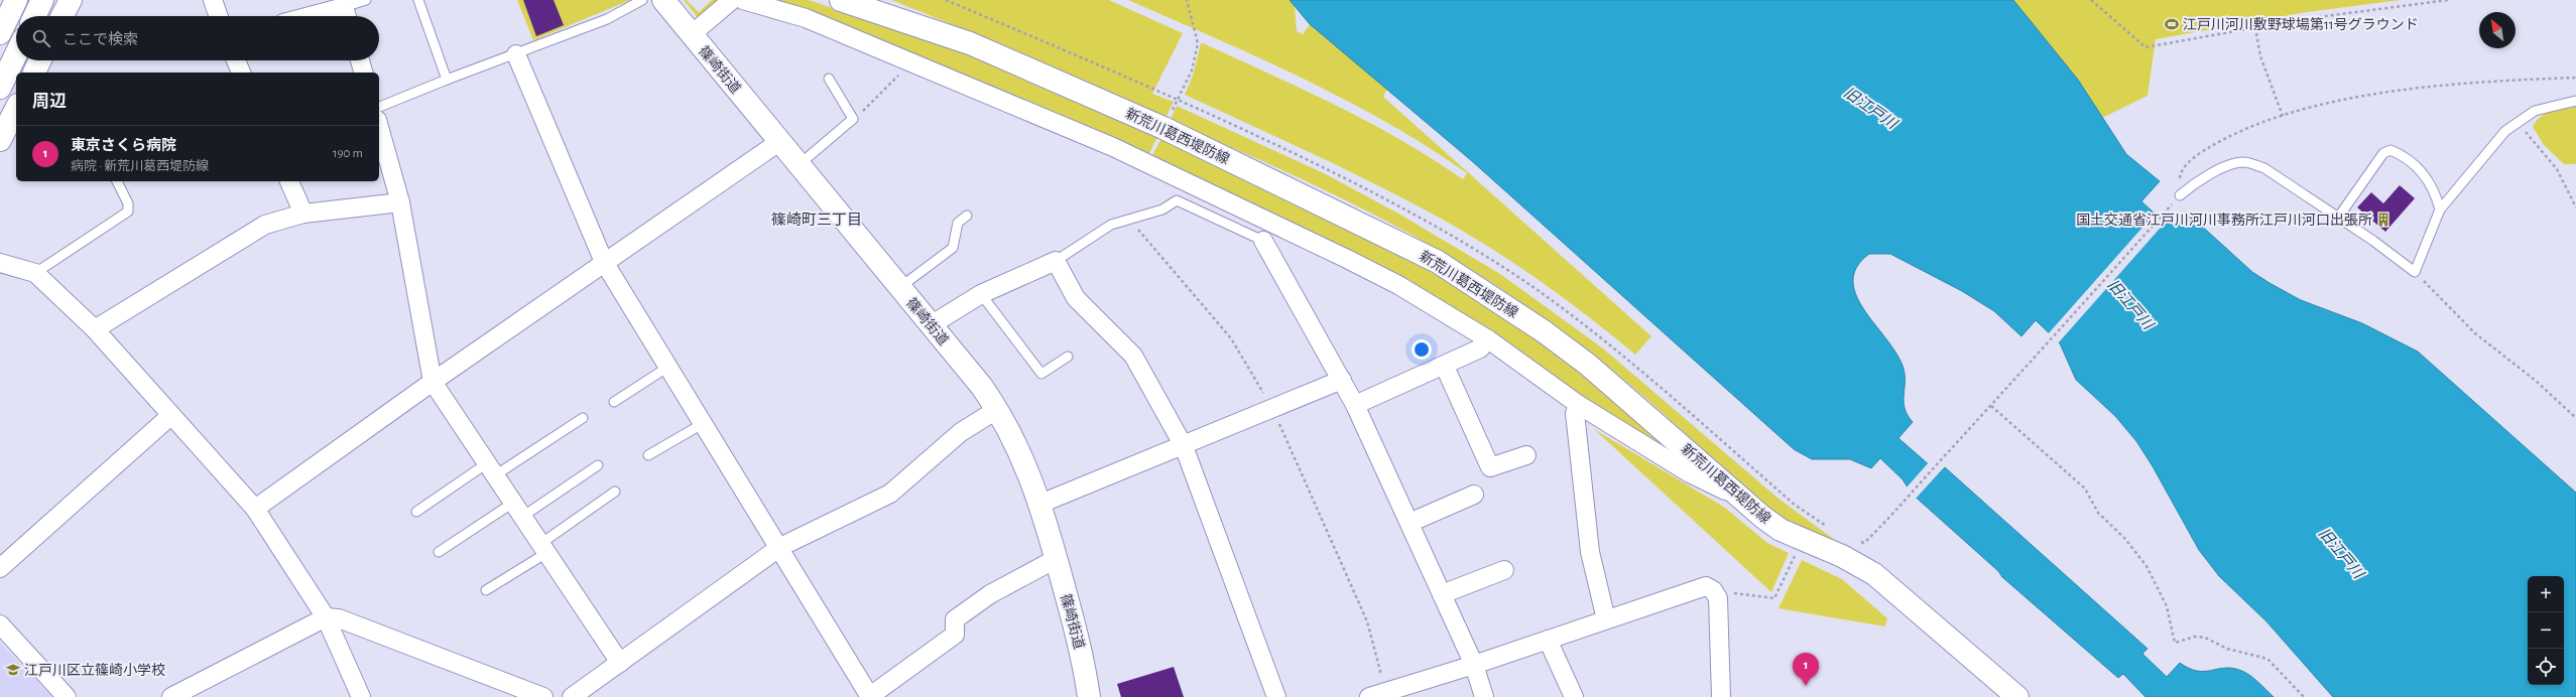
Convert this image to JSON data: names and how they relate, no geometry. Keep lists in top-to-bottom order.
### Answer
{
  "streets": {
    "main road": ["篠崎街道", "新荒川葛西堤防線"]
  },
  "districts": ["篠崎町三丁目"],
  "water": ["旧江戸川"],
  "places": {
    "sports": ["江戸川河川敷野球場第11号グラウンド"],
    "building": ["国土交通省江戸川河川事務所江戸川河口出張所"],
    "school or university": ["江戸川区立篠崎小学校"]
  },
  "north": "top left",
  "page": {
    "search": "ここで検索",
    "heading": "周辺",
    "list": [
      {
        "mark": "1",
        "name": "東京さくら病院",
        "note": "病院 · 新荒川葛西堤防線",
        "value": "190 m"
      }
    ],
    "map_buttons": ["+", "−"],
    "pins": "1"
  }
}
